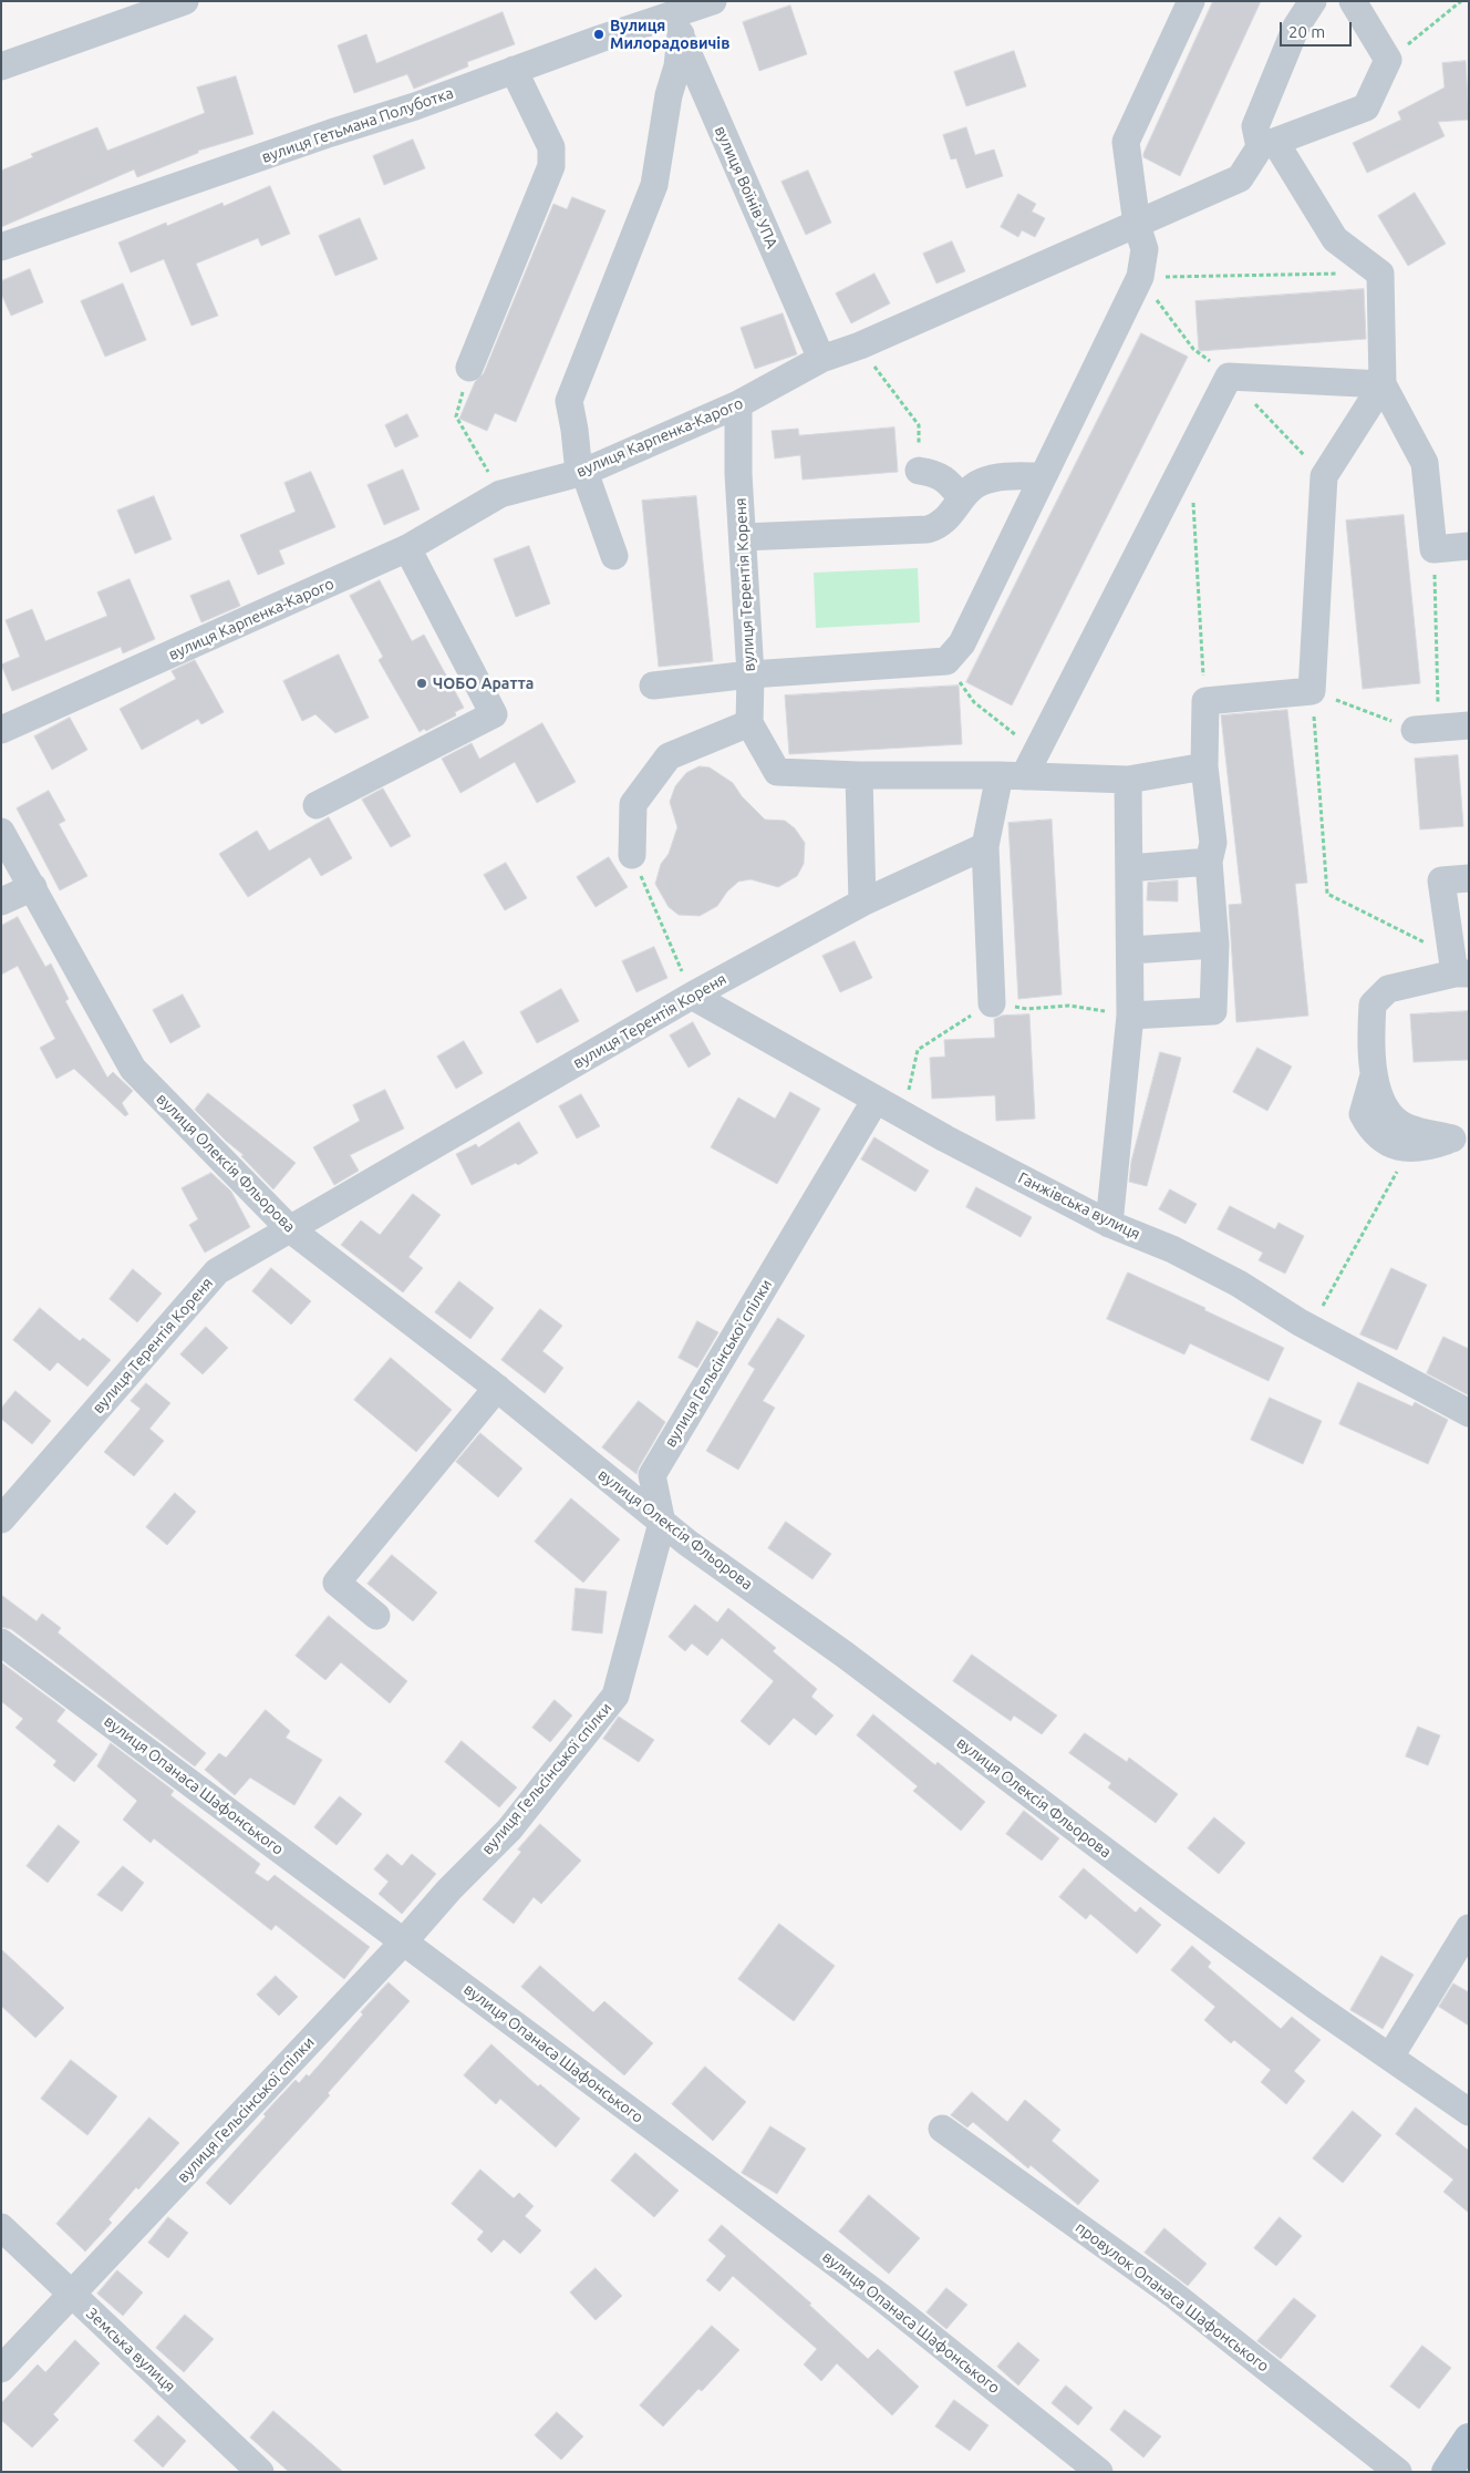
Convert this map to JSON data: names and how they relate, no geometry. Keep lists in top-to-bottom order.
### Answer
{
  "streets": {
    "street": [
      "вулиця Гетьмана Полуботка",
      "вулиця Воїнів УПА",
      "вулиця Карпенка-Карого",
      "вулиця Терентія Кореня",
      "вулиця Олексія Фльорова",
      "Ганжівська вулиця",
      "вулиця Гельсінської спілки",
      "вулиця Опанаса Шафонського",
      "провулок Опанаса Шафонського",
      "Земська вулиця"
    ]
  },
  "crossings": [
    ["вулиця Гетьмана Полуботка", "вулиця Воїнів УПА"],
    ["вулиця Воїнів УПА", "вулиця Карпенка-Карого"],
    ["вулиця Карпенка-Карого", "вулиця Терентія Кореня"],
    ["вулиця Терентія Кореня", "вулиця Олексія Фльорова"],
    ["вулиця Терентія Кореня", "Ганжівська вулиця"],
    ["вулиця Олексія Фльорова", "вулиця Гельсінської спілки"],
    ["Ганжівська вулиця", "вулиця Гельсінської спілки"],
    ["вулиця Гельсінської спілки", "вулиця Опанаса Шафонського"],
    ["вулиця Гельсінської спілки", "Земська вулиця"]
  ],
  "places": ["Вулиця Милорадовичів", "ЧОБО Аратта"],
  "scale_bar": "20 m"
}
